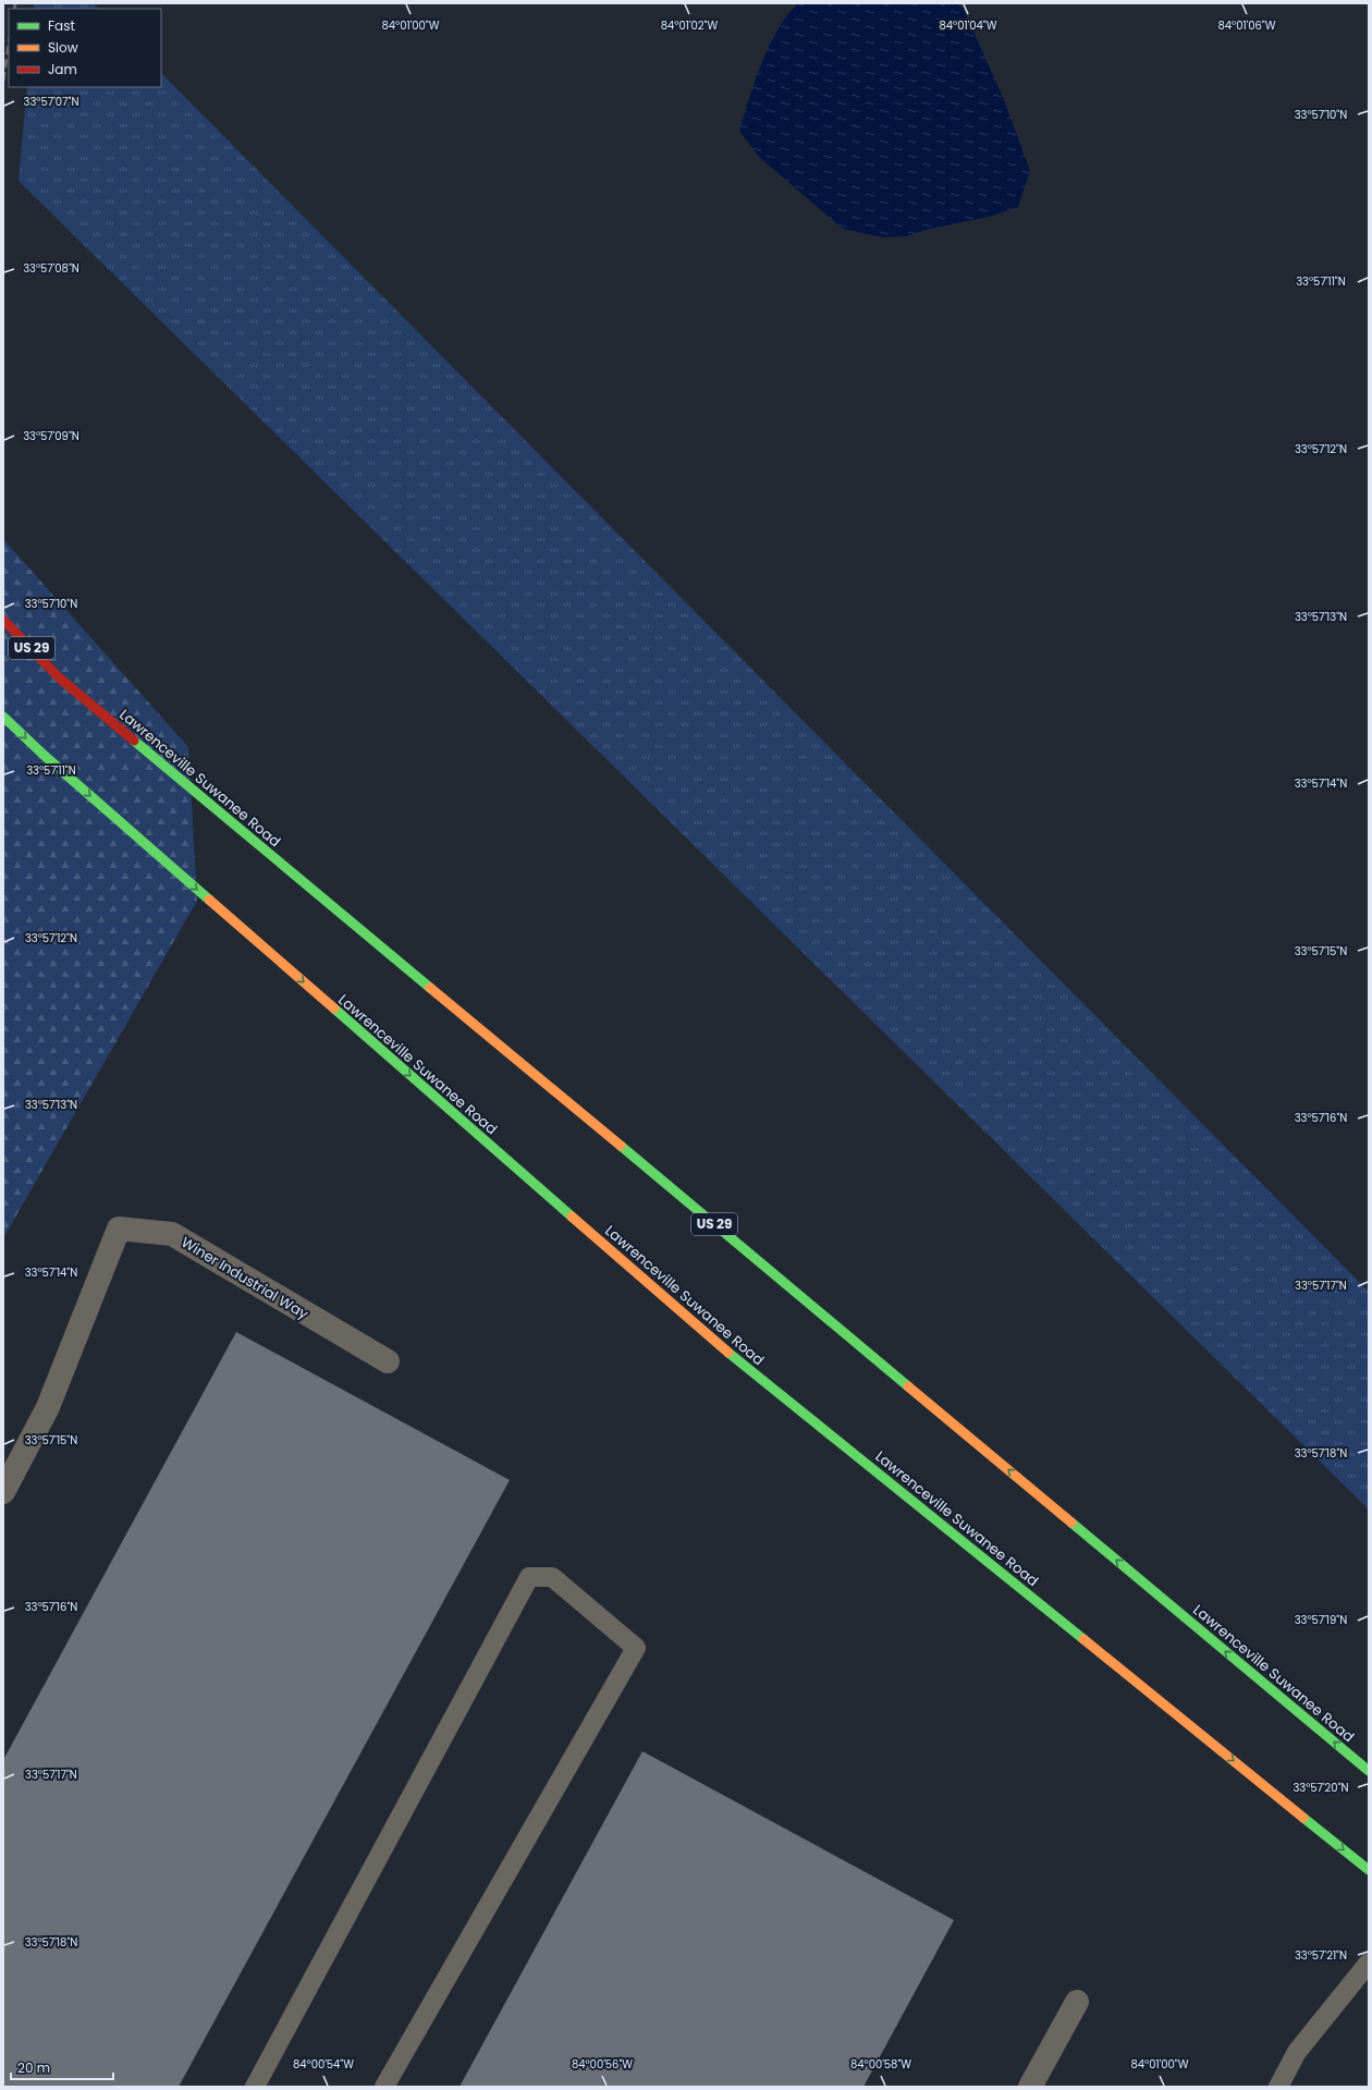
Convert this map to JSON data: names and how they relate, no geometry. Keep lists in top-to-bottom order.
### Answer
{
  "streets": {
    "main road": ["US 29", "Lawrenceville Suwanee Road"],
    "street": ["Winer Industrial Way"]
  },
  "legend": ["Fast", "Slow", "Jam"],
  "scale_bar": "20 m",
  "coordinates": [
    "84°01'00\"W",
    "84°01'02\"W",
    "84°01'04\"W",
    "84°01'06\"W",
    "33°57'07\"N",
    "33°57'10\"N",
    "33°57'08\"N",
    "33°57'11\"N",
    "33°57'09\"N",
    "33°57'12\"N",
    "33°57'13\"N",
    "33°57'14\"N",
    "33°57'15\"N",
    "33°57'16\"N",
    "33°57'17\"N",
    "33°57'18\"N",
    "33°57'19\"N",
    "33°57'20\"N",
    "33°57'21\"N",
    "84°00'54\"W",
    "84°00'56\"W",
    "84°00'58\"W"
  ]
}
